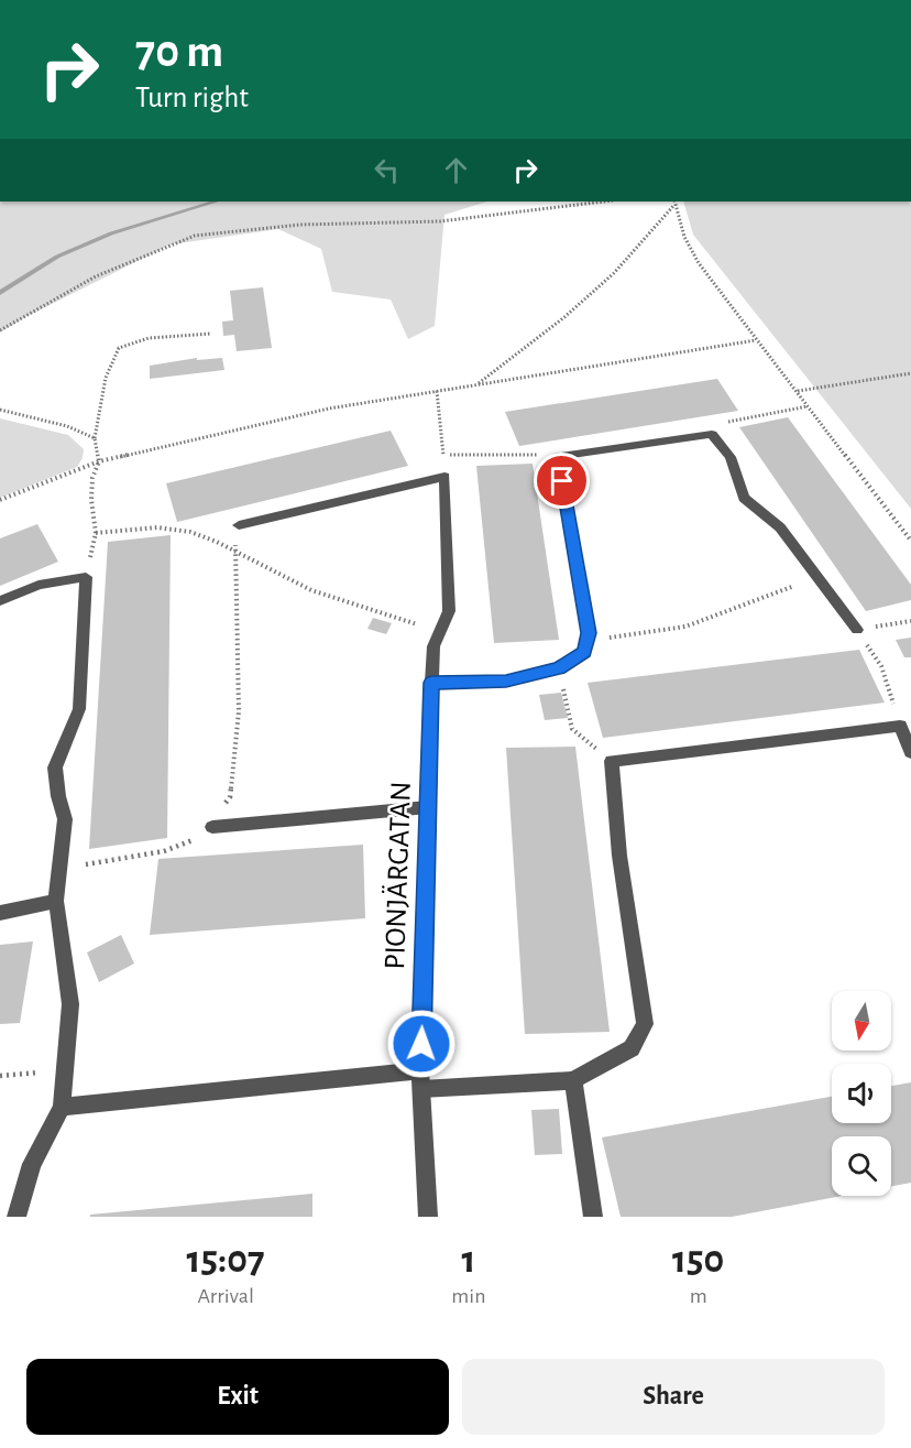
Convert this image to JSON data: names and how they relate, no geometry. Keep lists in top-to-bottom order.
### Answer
{
  "streets": {
    "street": ["PIONJÄRGATAN"]
  },
  "north": "bottom",
  "page": {
    "turn": ["70 m", "Turn right"],
    "eta": [
      "15:07",
      "Arrival",
      "1",
      "min",
      "150",
      "m"
    ],
    "buttons": ["Exit", "Share"]
  }
}
